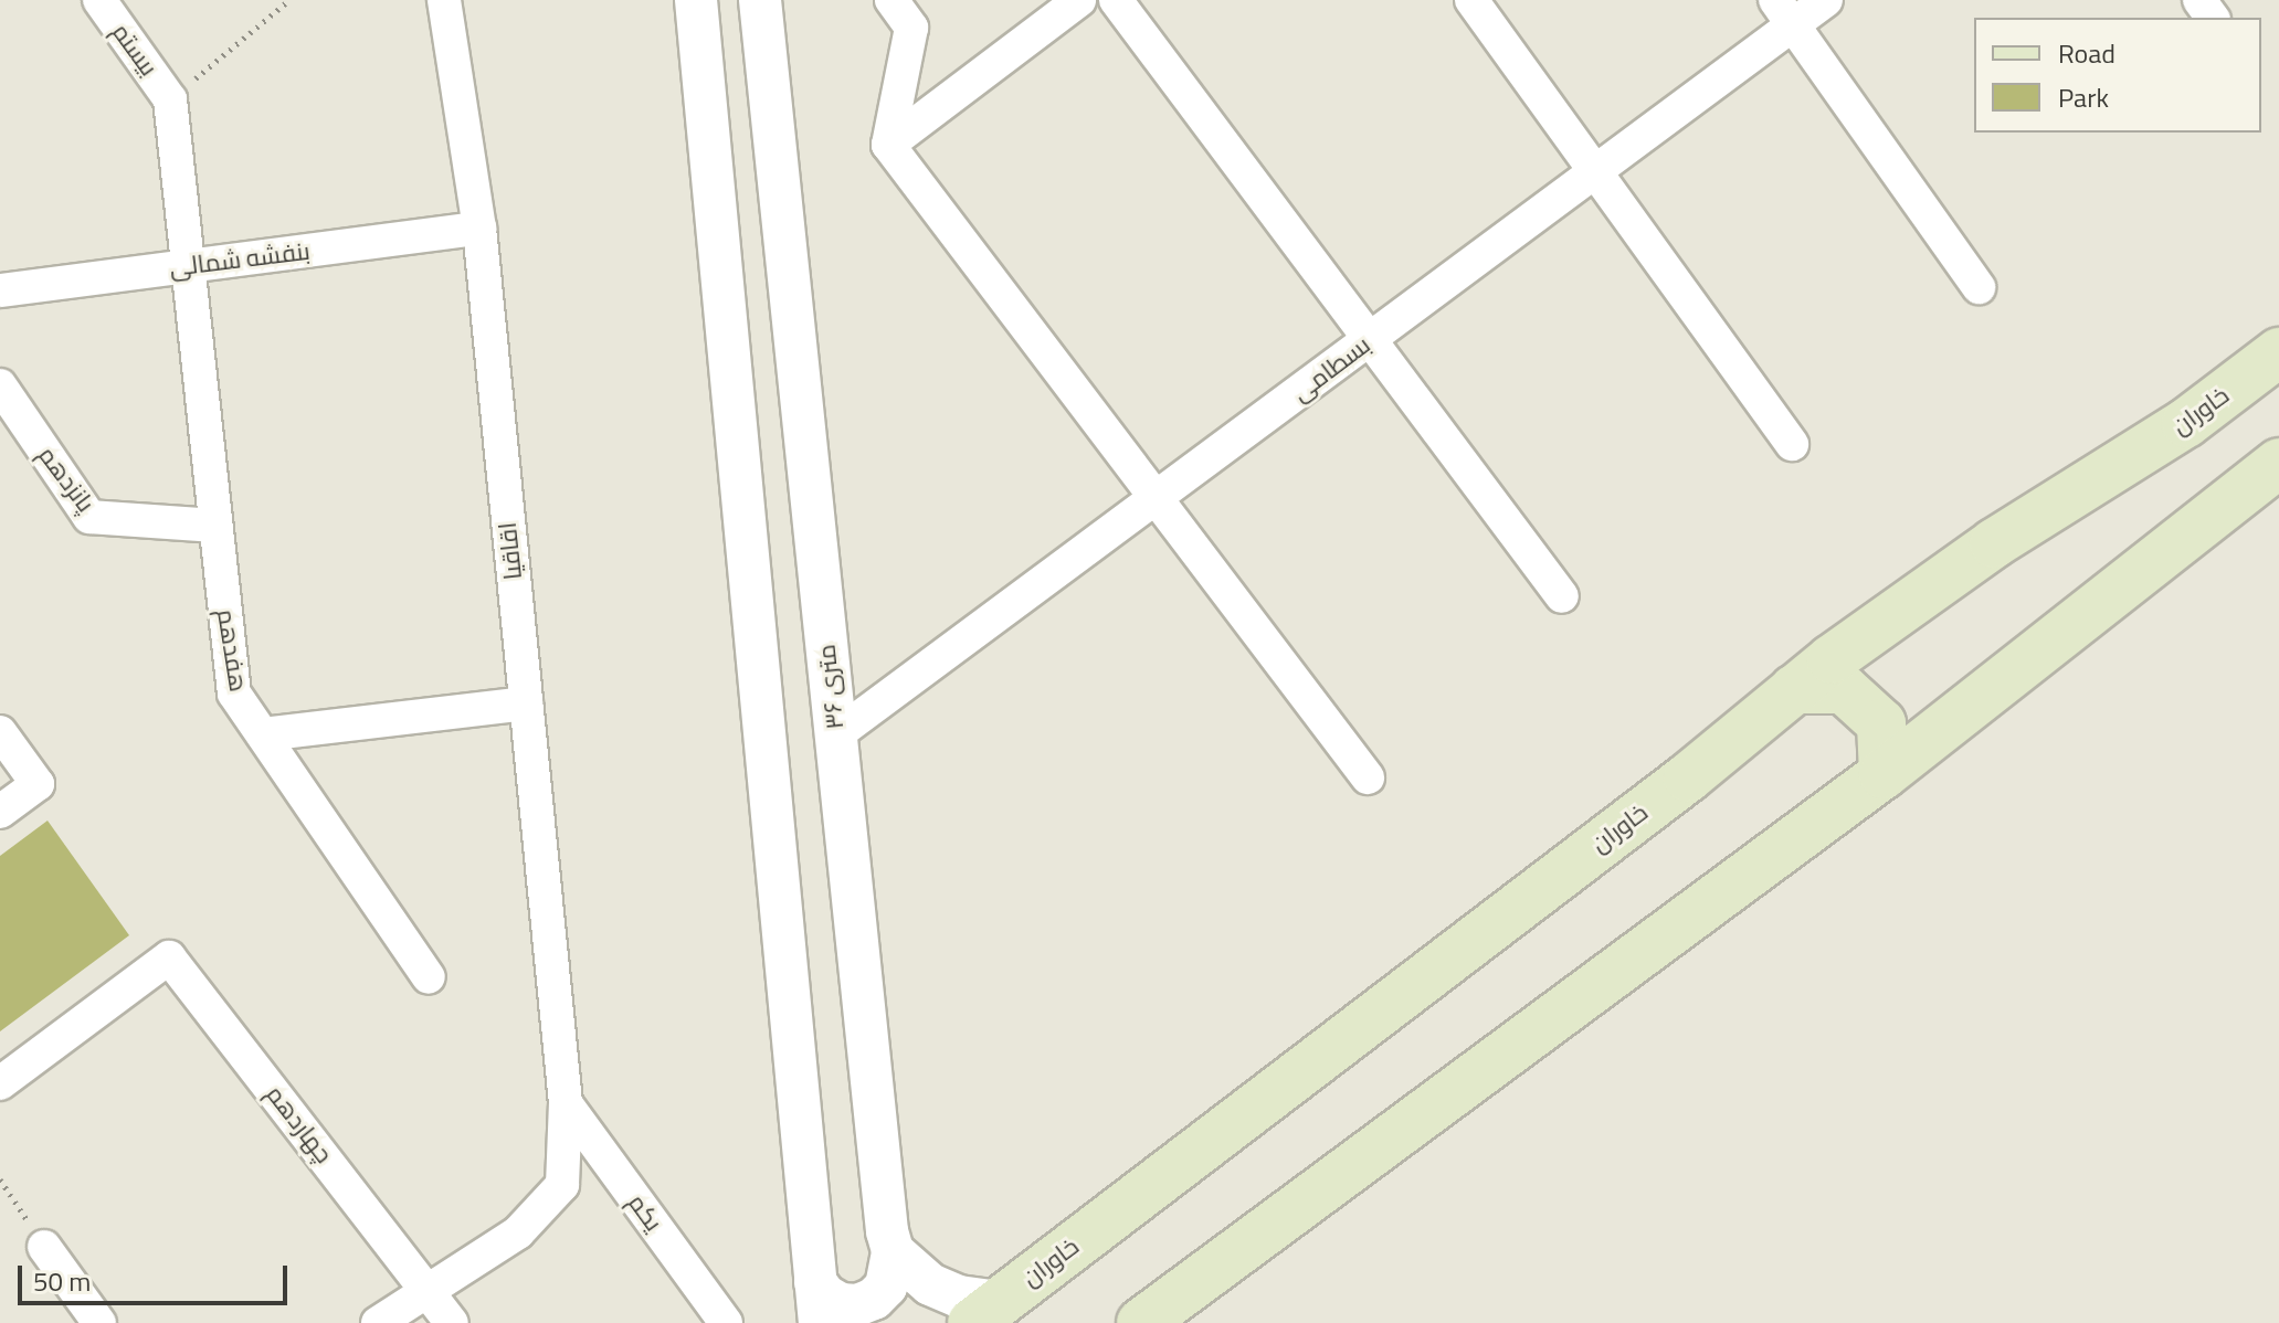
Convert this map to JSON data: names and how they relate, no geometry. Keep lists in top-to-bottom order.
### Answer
{
  "streets": {
    "main road": ["خاوران"],
    "street": [
      "بیستم",
      "بنفشه شمالی",
      "بسطامی",
      "پانزدهم",
      "اقاقیا",
      "هفدهم",
      "۳۶ متری",
      "چهاردهم",
      "یکم"
    ]
  },
  "crossings": [
    ["بیستم", "هفدهم"],
    ["بنفشه شمالی", "اقاقیا"],
    ["بنفشه شمالی", "هفدهم"],
    ["بسطامی", "۳۶ متری"],
    ["پانزدهم", "هفدهم"],
    ["اقاقیا", "چهاردهم"],
    ["اقاقیا", "یکم"]
  ],
  "legend": ["Road", "Park"],
  "scale_bar": "50 m"
}
